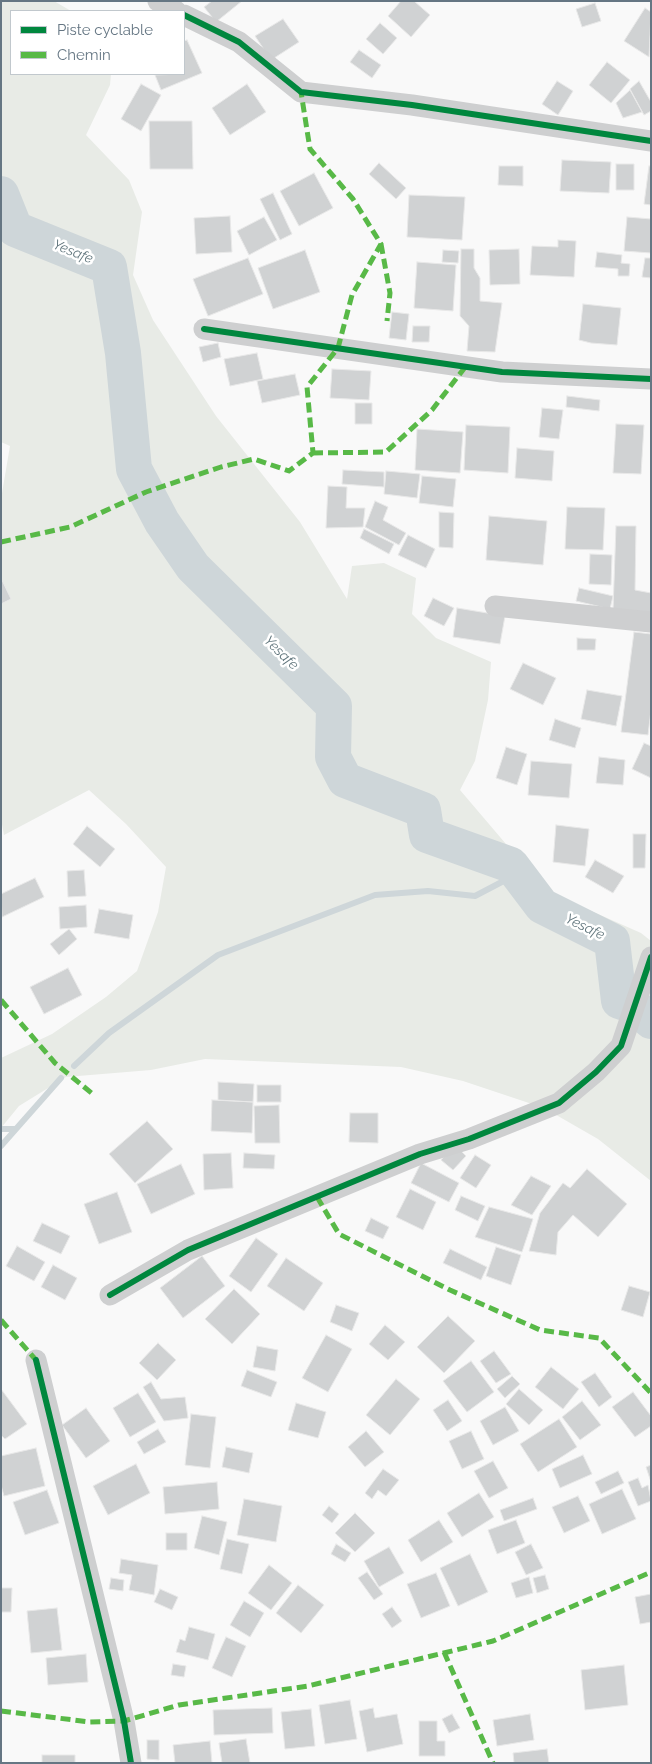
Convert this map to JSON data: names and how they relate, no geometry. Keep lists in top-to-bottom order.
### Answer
{
  "water": ["Yesafe"],
  "legend": ["Piste cyclable", "Chemin"]
}
